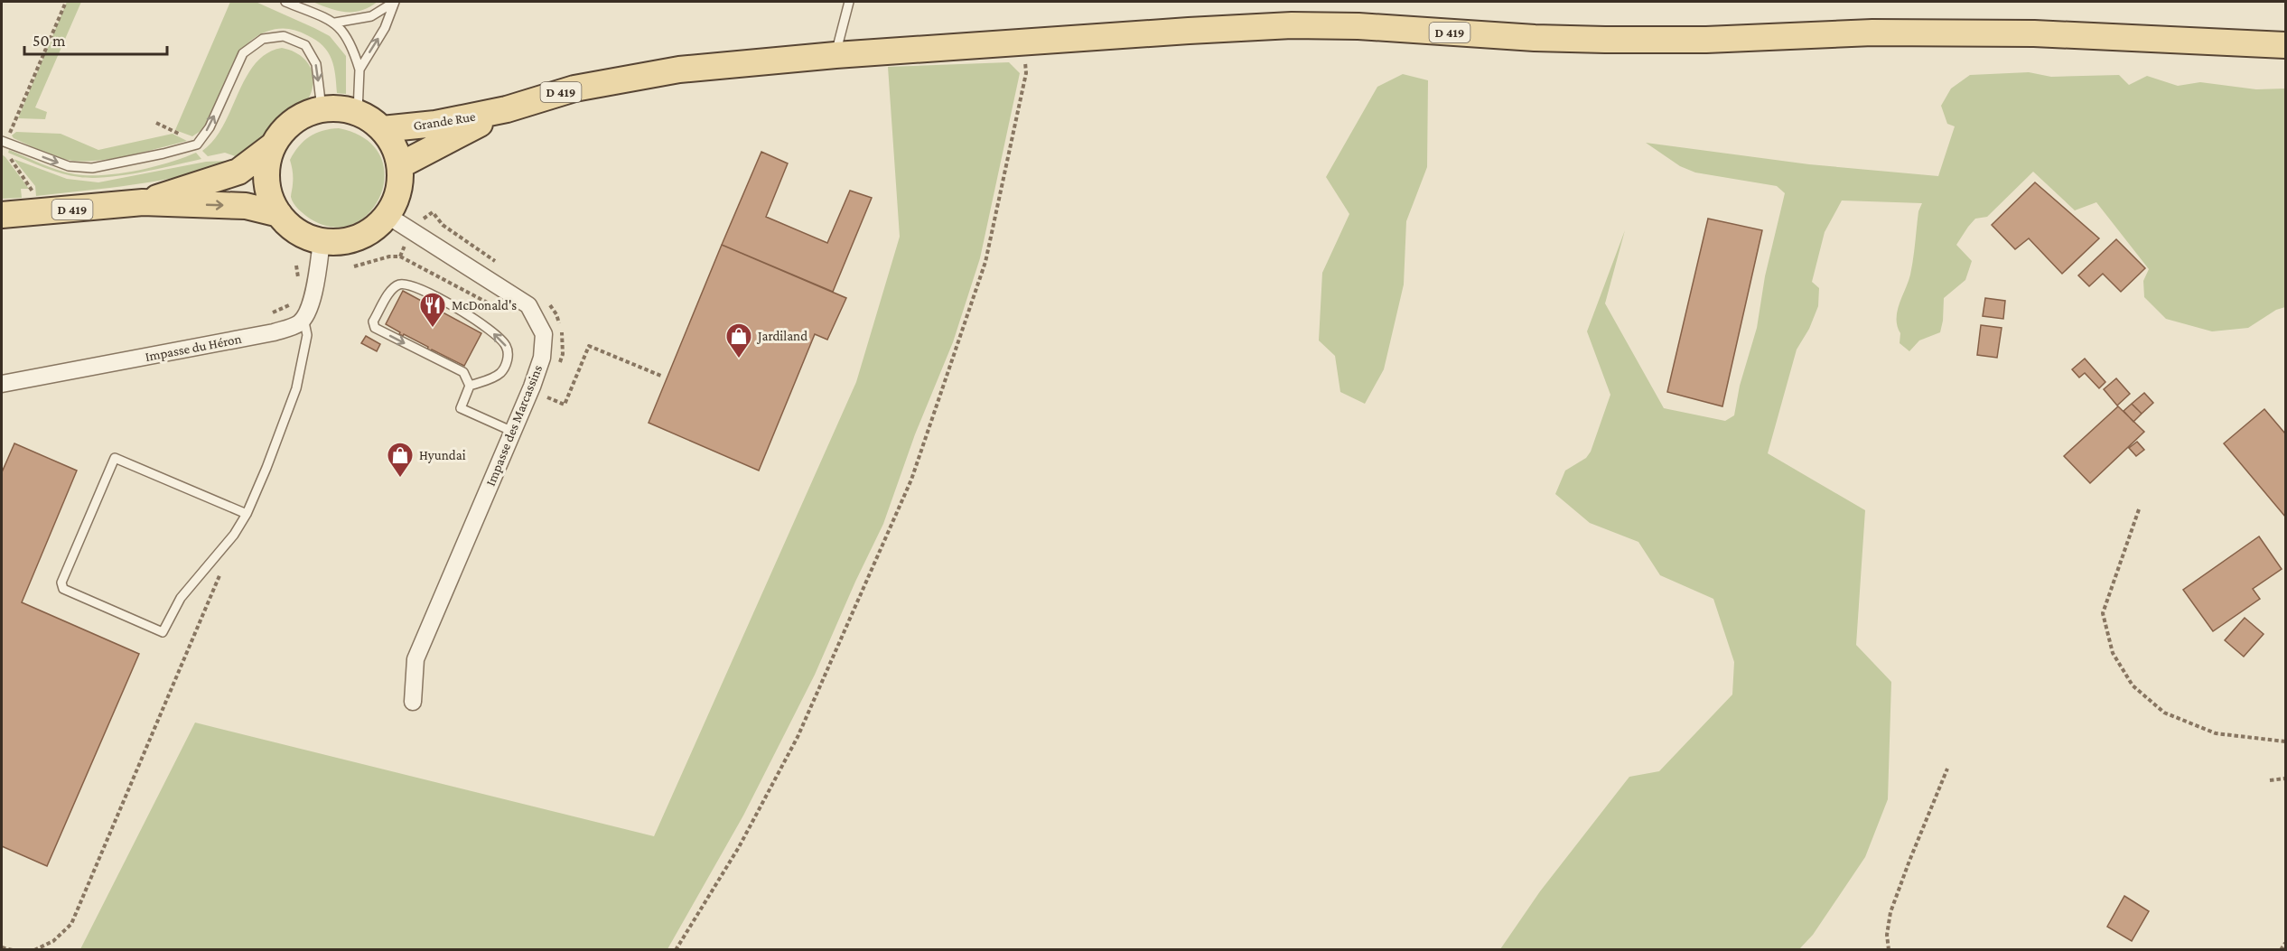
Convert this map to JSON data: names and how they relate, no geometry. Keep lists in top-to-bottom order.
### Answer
{
  "streets": {
    "main road": ["D 419", "Grande Rue"],
    "street": ["Impasse du Héron", "Impasse des Marcassins"]
  },
  "crossings": [
    ["D 419", "Grande Rue"],
    ["D 419", "Impasse des Marcassins"],
    ["Grande Rue", "Impasse des Marcassins"]
  ],
  "places": {
    "restaurant": ["McDonald's"],
    "shop": ["Jardiland", "Hyundai"]
  },
  "scale_bar": "50 m"
}
